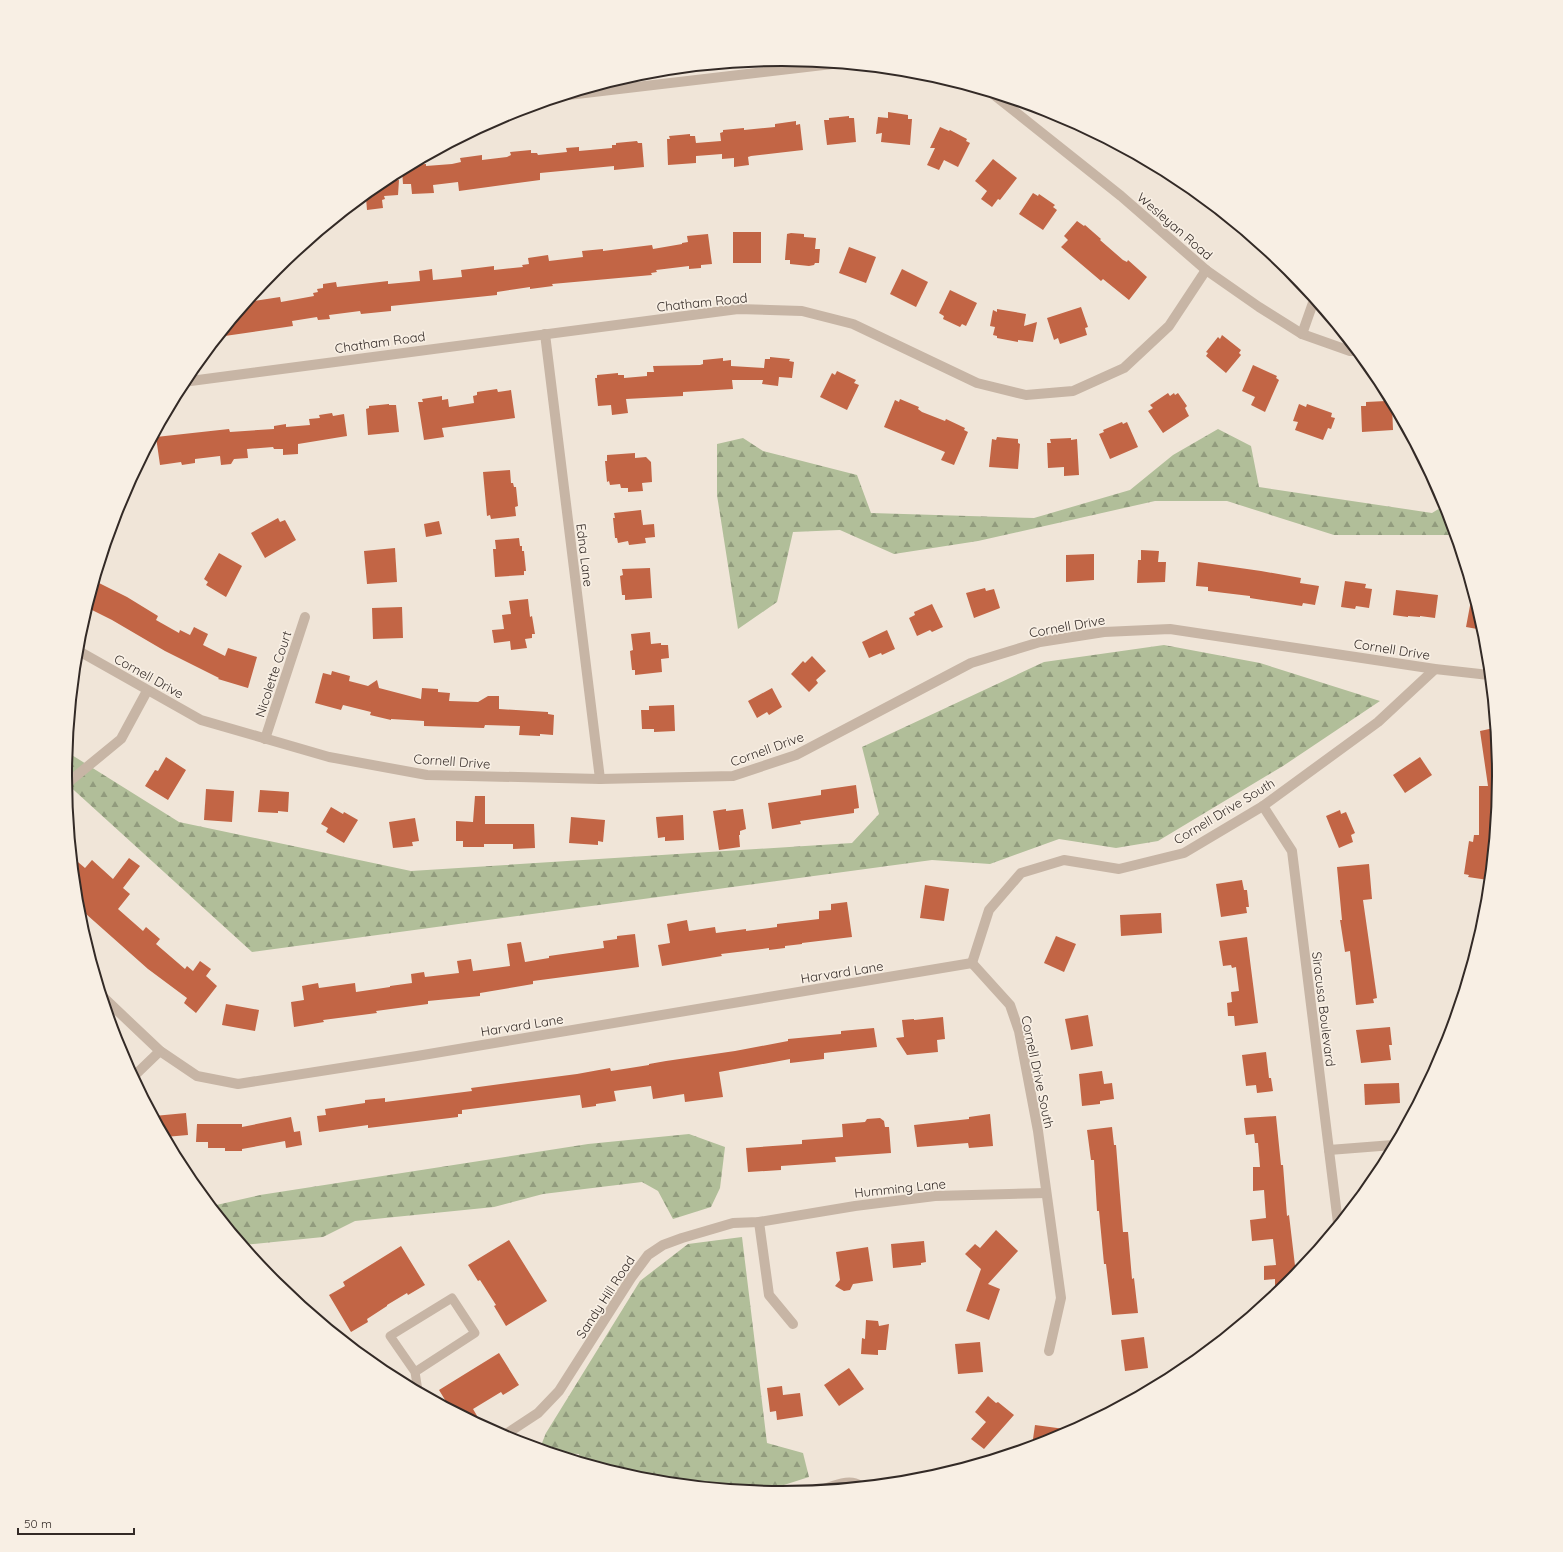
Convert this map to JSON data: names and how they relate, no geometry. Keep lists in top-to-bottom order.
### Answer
{
  "streets": {
    "street": [
      "Wesleyan Road",
      "Chatham Road",
      "Edna Lane",
      "Cornell Drive",
      "Nicolette Court",
      "Cornell Drive South",
      "Harvard Lane",
      "Siracusa Boulevard",
      "Humming Lane",
      "Sandy Hill Road"
    ]
  },
  "crossings": [
    ["Wesleyan Road", "Chatham Road"],
    ["Chatham Road", "Edna Lane"],
    ["Edna Lane", "Cornell Drive"],
    ["Cornell Drive", "Nicolette Court"],
    ["Cornell Drive", "Cornell Drive South"],
    ["Cornell Drive South", "Harvard Lane"],
    ["Cornell Drive South", "Siracusa Boulevard"],
    ["Cornell Drive South", "Humming Lane"],
    ["Humming Lane", "Sandy Hill Road"]
  ],
  "scale_bar": "50 m"
}
